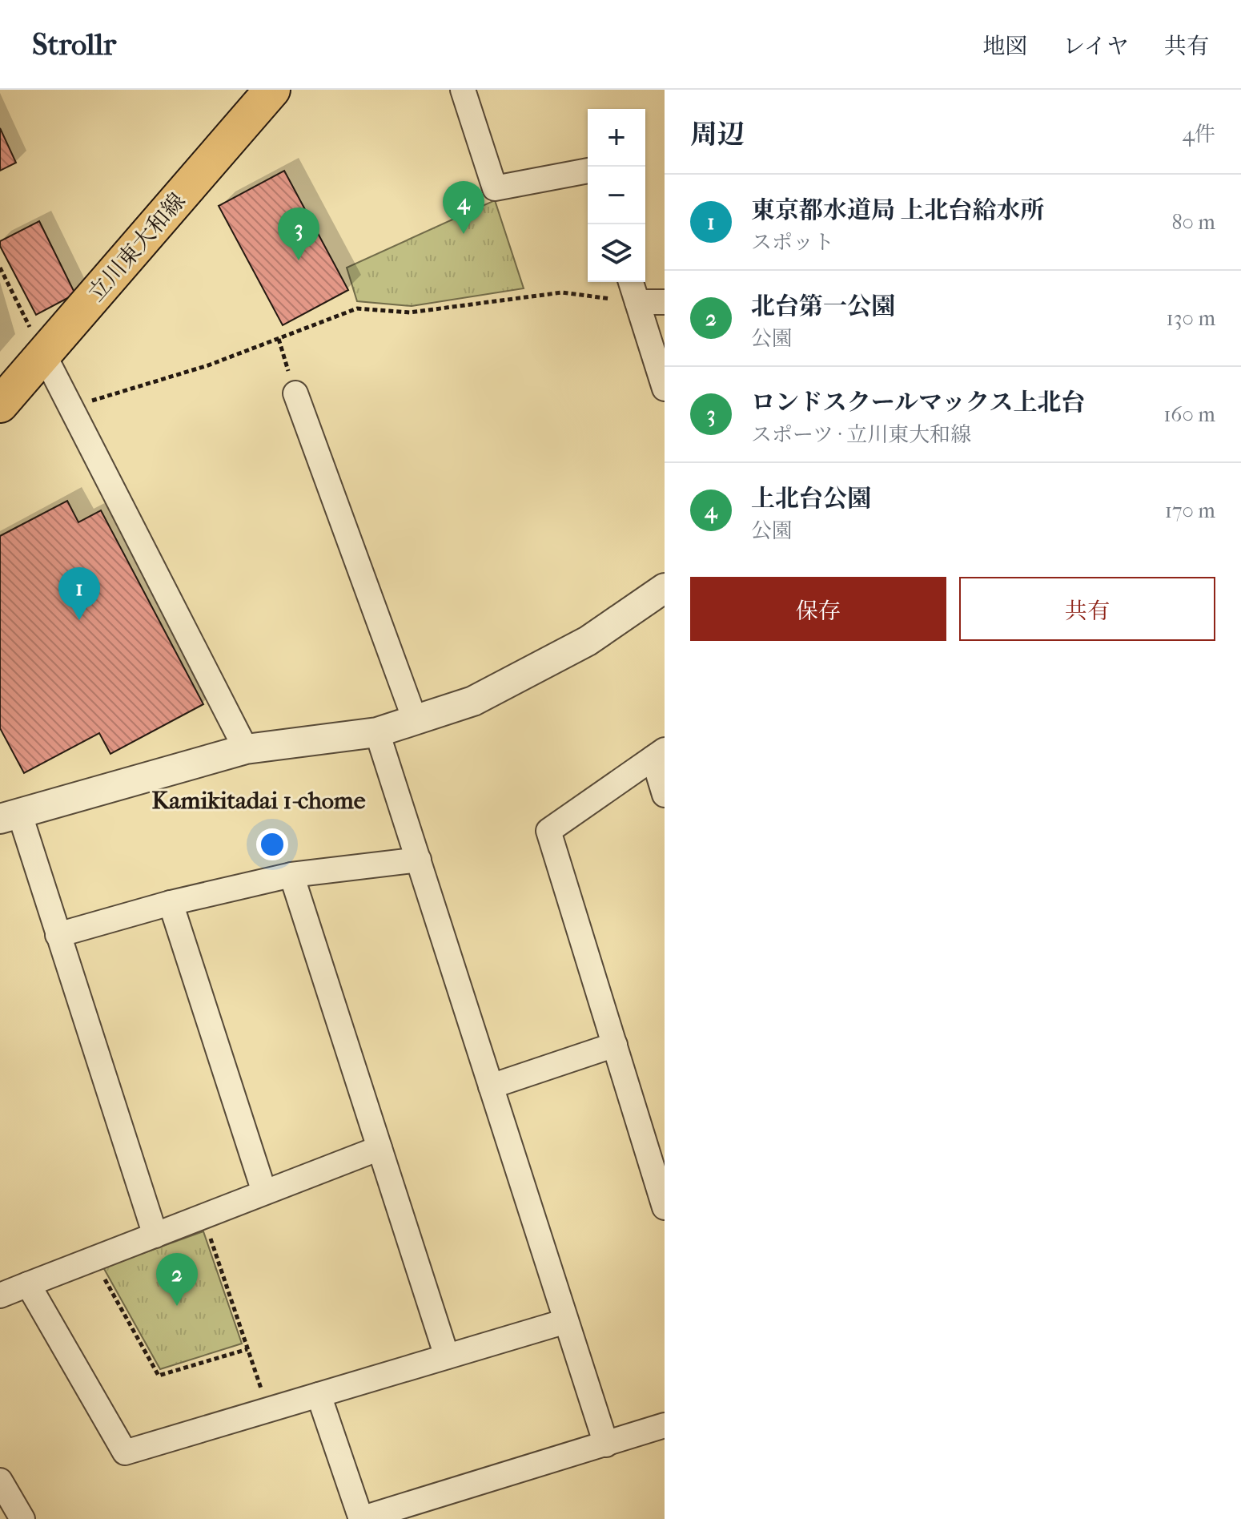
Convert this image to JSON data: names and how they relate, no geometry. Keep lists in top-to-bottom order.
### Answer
{
  "streets": {
    "main road": ["立川東大和線"]
  },
  "districts": ["Kamikitadai 1-chome"],
  "page": {
    "header": "Strollr",
    "nav": ["地図", "レイヤ", "共有"],
    "heading": ["周辺", "4件"],
    "map_buttons": ["+", "−"],
    "list": [
      {
        "mark": "1",
        "name": "東京都水道局 上北台給水所",
        "note": "スポット",
        "value": "80 m"
      },
      {
        "mark": "2",
        "name": "北台第一公園",
        "note": "公園",
        "value": "130 m"
      },
      {
        "mark": "3",
        "name": "ロンドスクールマックス上北台",
        "note": "スポーツ · 立川東大和線",
        "value": "160 m"
      },
      {
        "mark": "4",
        "name": "上北台公園",
        "note": "公園",
        "value": "170 m"
      }
    ],
    "pins": [
      "4",
      "3",
      "1",
      "2"
    ],
    "buttons": ["保存", "共有"]
  }
}
